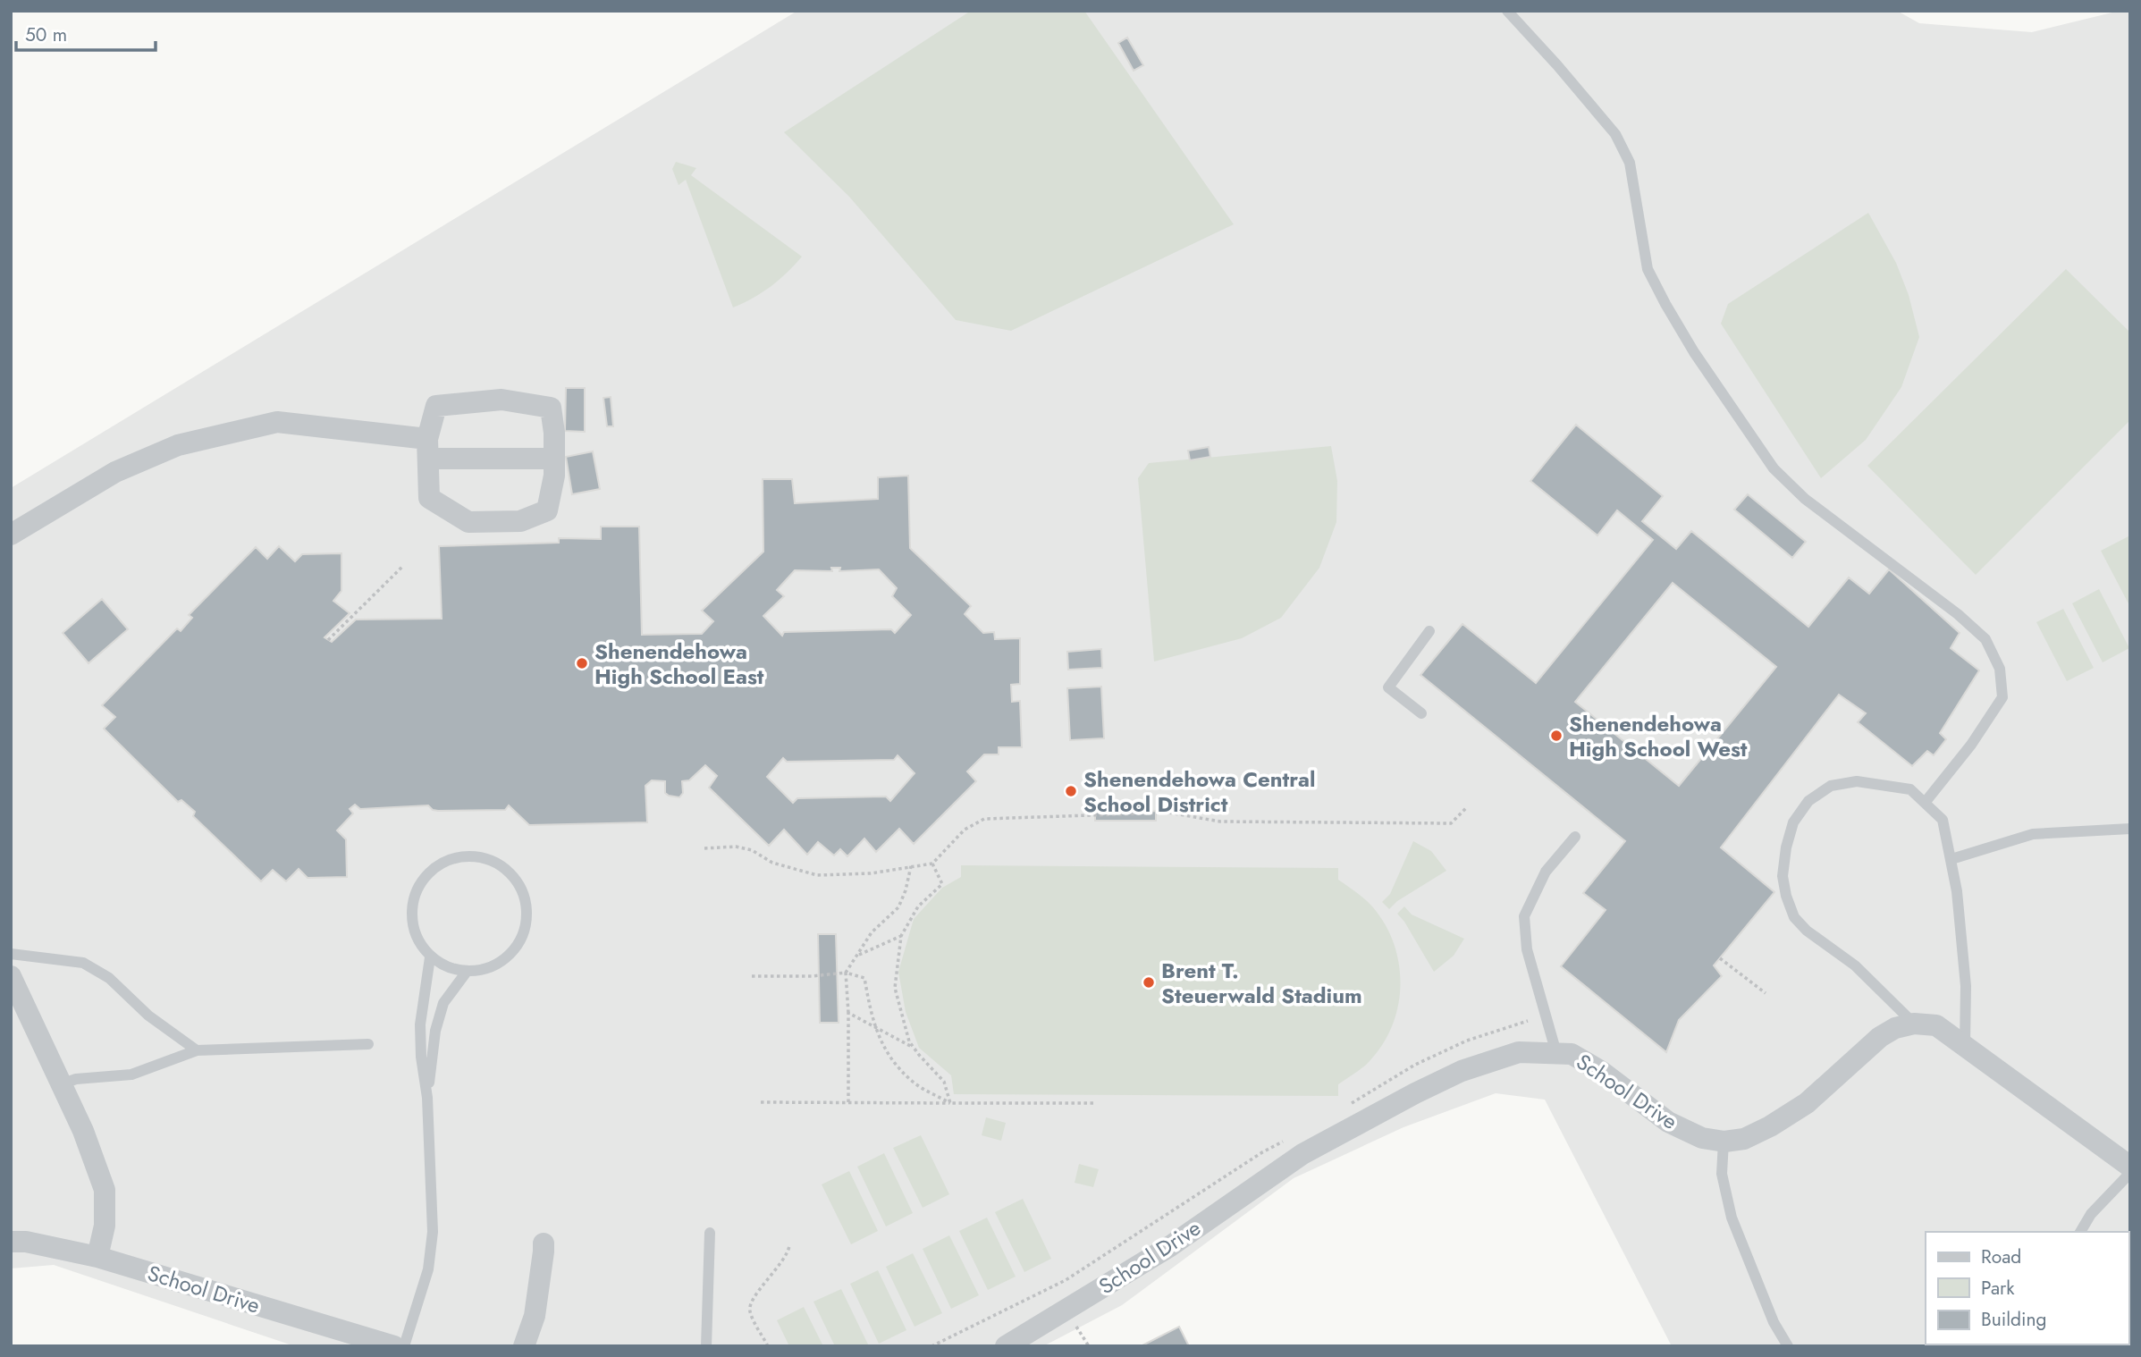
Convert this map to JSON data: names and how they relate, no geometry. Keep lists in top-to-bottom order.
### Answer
{
  "streets": {
    "street": ["School Drive"]
  },
  "places": [
    "Shenendehowa High School East",
    "Shenendehowa High School West",
    "Shenendehowa Central School District",
    "Brent T. Steuerwald Stadium"
  ],
  "legend": ["Road", "Park", "Building"],
  "scale_bar": "50 m"
}
